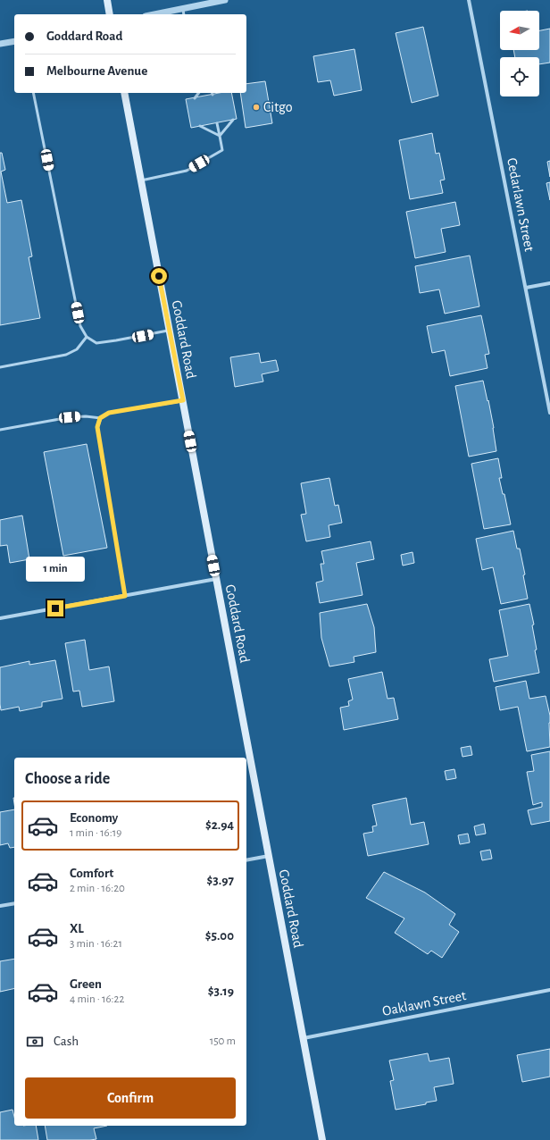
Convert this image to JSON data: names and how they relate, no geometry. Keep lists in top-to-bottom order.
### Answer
{
  "streets": {
    "main road": ["Goddard Road"],
    "street": ["Cedarlawn Street", "Oaklawn Street"]
  },
  "crossings": [
    ["Goddard Road", "Oaklawn Street"]
  ],
  "places": ["Citgo"],
  "north": "left",
  "page": {
    "banner": ["Goddard Road", "Melbourne Avenue"],
    "bubble": "1 min",
    "heading": "Choose a ride",
    "list": [
      {
        "name": "Economy",
        "note": "1 min · 16:19",
        "value": "$2.94"
      },
      {
        "name": "Comfort",
        "note": "2 min · 16:20",
        "value": "$3.97"
      },
      {
        "name": "XL",
        "note": "3 min · 16:21",
        "value": "$5.00"
      },
      {
        "name": "Green",
        "note": "4 min · 16:22",
        "value": "$3.19"
      }
    ],
    "pay": ["Cash", "150 m"],
    "buttons": "Confirm"
  }
}
